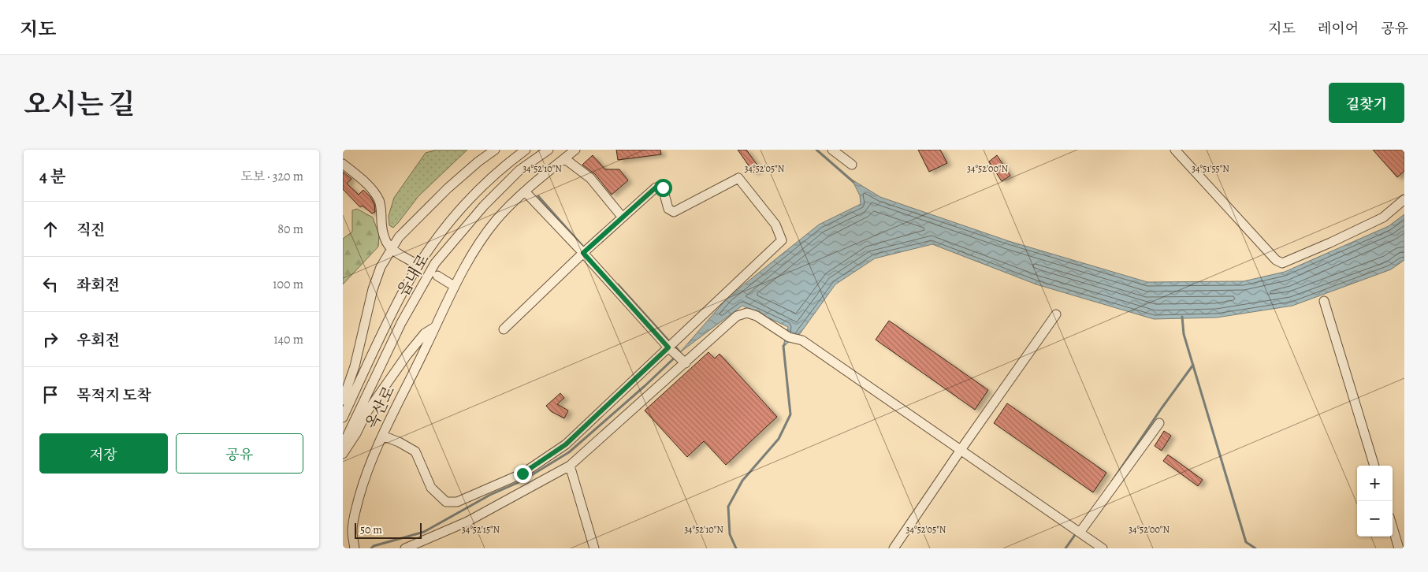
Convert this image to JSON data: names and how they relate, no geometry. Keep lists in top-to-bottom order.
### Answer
{
  "streets": {
    "street": ["읍내로", "옥산로"]
  },
  "scale_bar": "50 m",
  "page": {
    "header": "지도",
    "nav": ["지도", "레이어", "공유"],
    "title": "오시는 길",
    "buttons": [
      "길찾기",
      ["저장", "공유"]
    ],
    "heading": ["4 분", "도보 · 320 m"],
    "list": [
      ["직진", "80 m"],
      ["좌회전", "100 m"],
      ["우회전", "140 m"],
      "목적지 도착"
    ],
    "map_buttons": ["+", "−"],
    "scale": "50 m"
  },
  "coordinates": [
    "34°52'10\"N",
    "34°52'05\"N",
    "34°52'00\"N",
    "34°51'55\"N",
    "34°52'15\"N"
  ]
}
